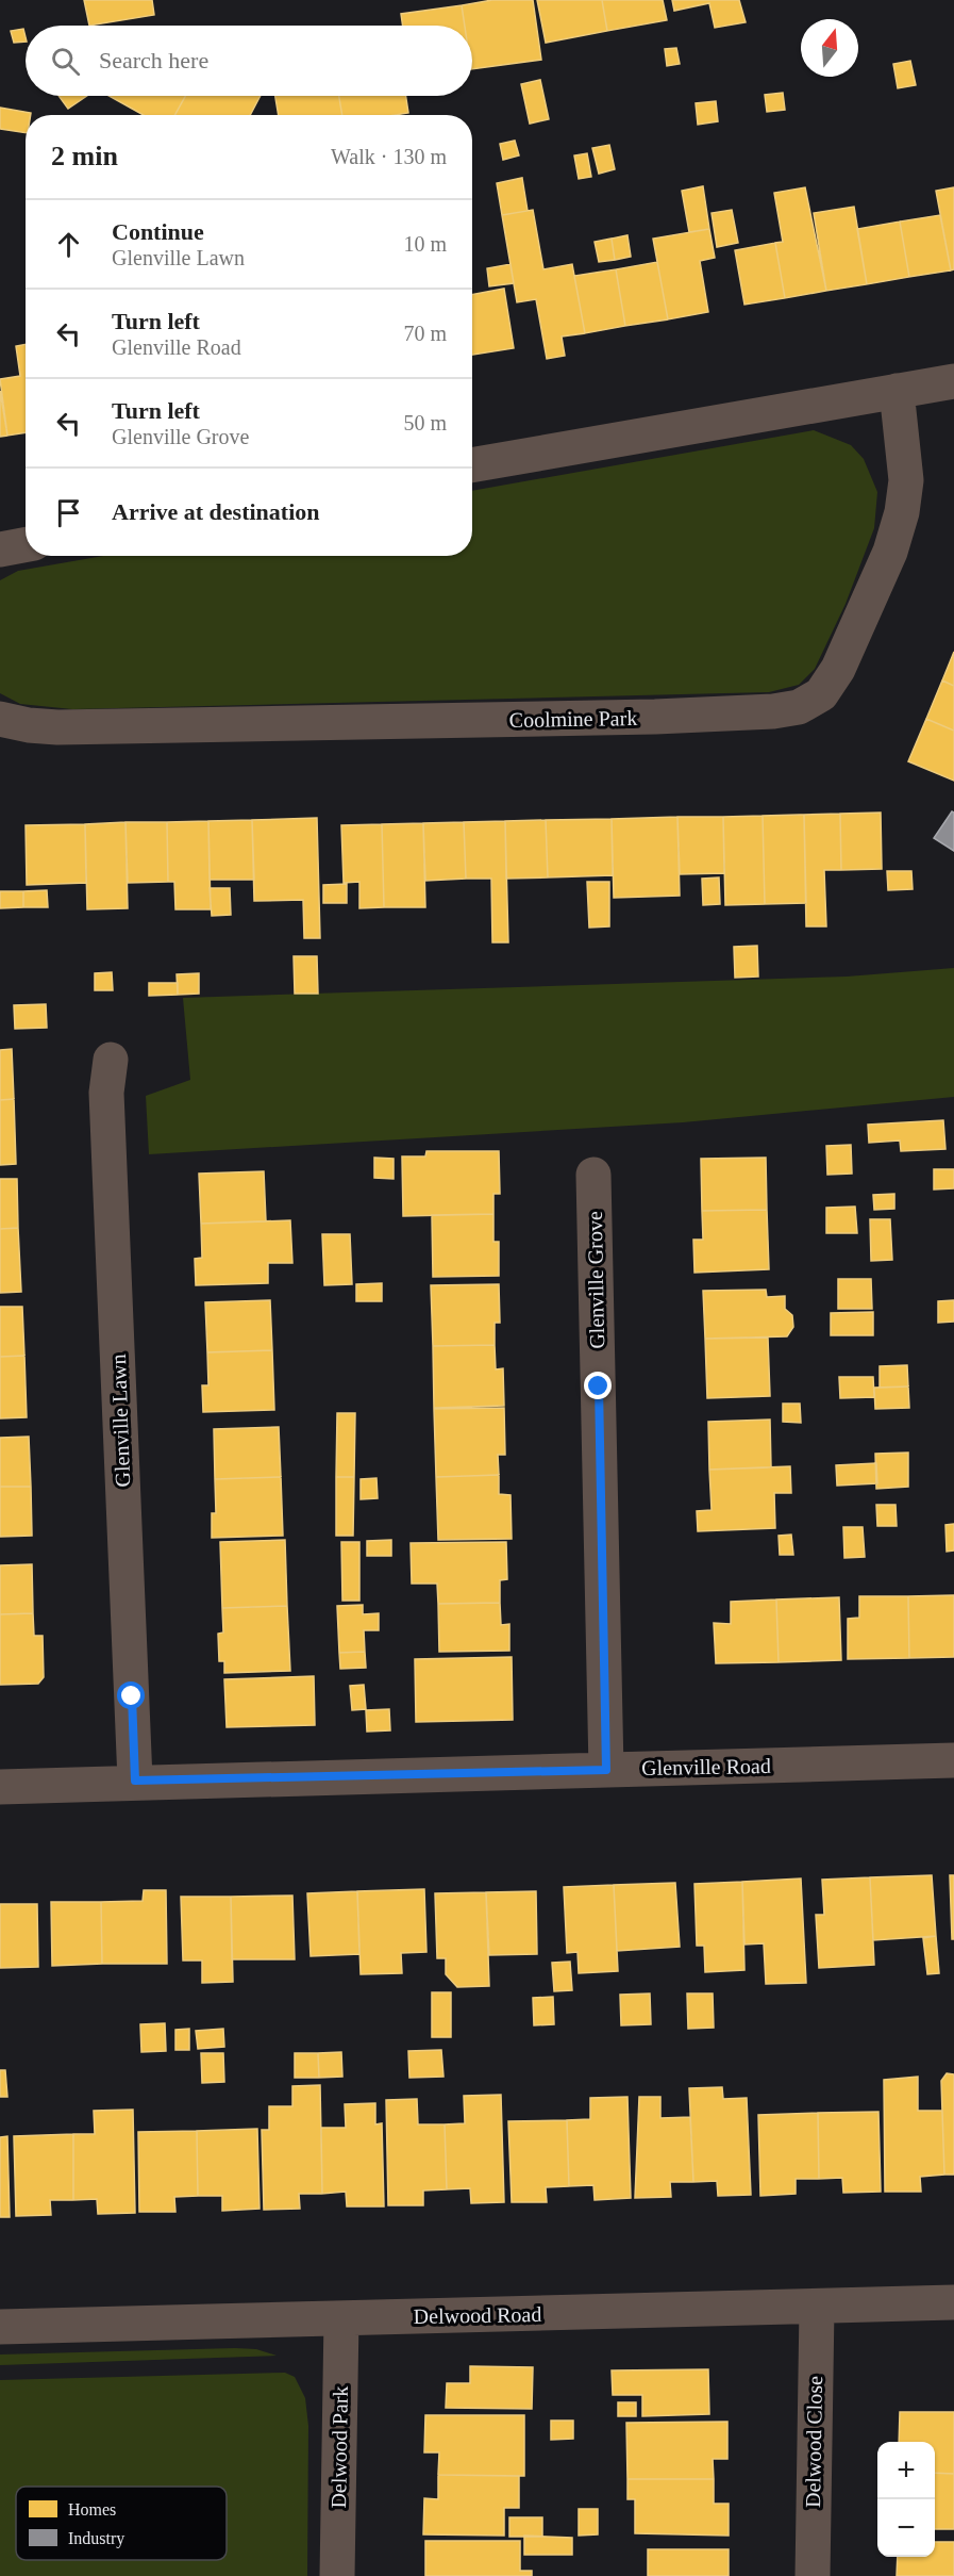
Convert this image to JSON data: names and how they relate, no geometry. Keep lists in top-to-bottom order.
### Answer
{
  "streets": {
    "street": [
      "Coolmine Park",
      "Glenville Grove",
      "Glenville Lawn",
      "Glenville Road",
      "Delwood Road",
      "Delwood Close",
      "Delwood Park"
    ]
  },
  "crossings": [
    ["Glenville Grove", "Glenville Road"],
    ["Glenville Lawn", "Glenville Road"],
    ["Delwood Road", "Delwood Close"],
    ["Delwood Road", "Delwood Park"]
  ],
  "legend": ["Homes", "Industry"],
  "north": "top",
  "page": {
    "search": "Search here",
    "heading": ["2 min", "Walk · 130 m"],
    "list": [
      ["Continue", "Glenville Lawn", "10 m"],
      ["Turn left", "Glenville Road", "70 m"],
      ["Turn left", "Glenville Grove", "50 m"],
      "Arrive at destination"
    ],
    "map_buttons": ["+", "−"]
  }
}
